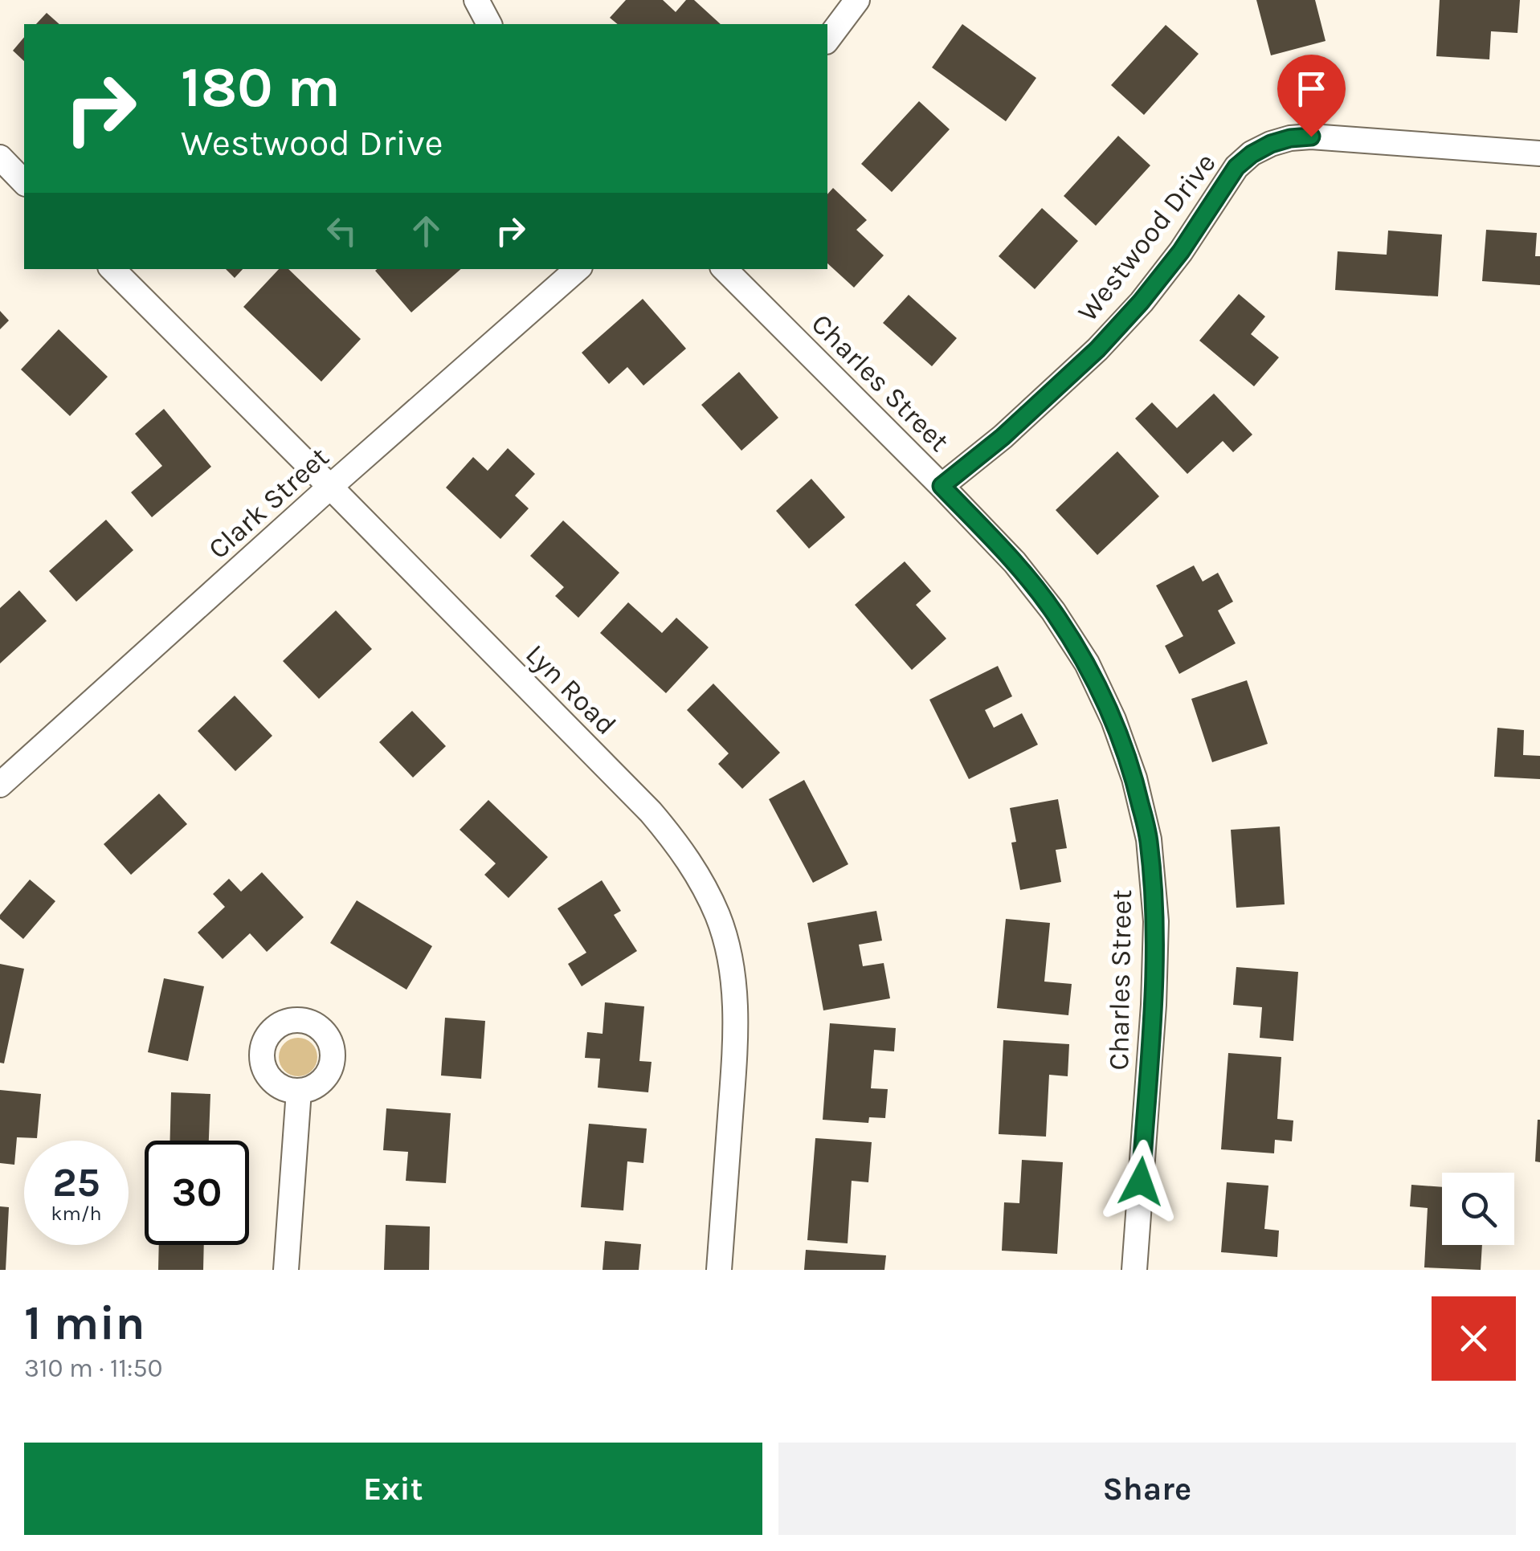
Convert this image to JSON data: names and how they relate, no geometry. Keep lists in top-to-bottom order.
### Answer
{
  "streets": {
    "street": [
      "Westwood Drive",
      "Charles Street",
      "Clark Street",
      "Lyn Road"
    ]
  },
  "crossings": [
    ["Westwood Drive", "Charles Street"],
    ["Clark Street", "Lyn Road"]
  ],
  "page": {
    "turn": ["180 m", "Westwood Drive"],
    "speed": "25 km/h",
    "limit": "30",
    "heading": ["1 min", "310 m · 11:50"],
    "buttons": ["Exit", "Share"]
  }
}
